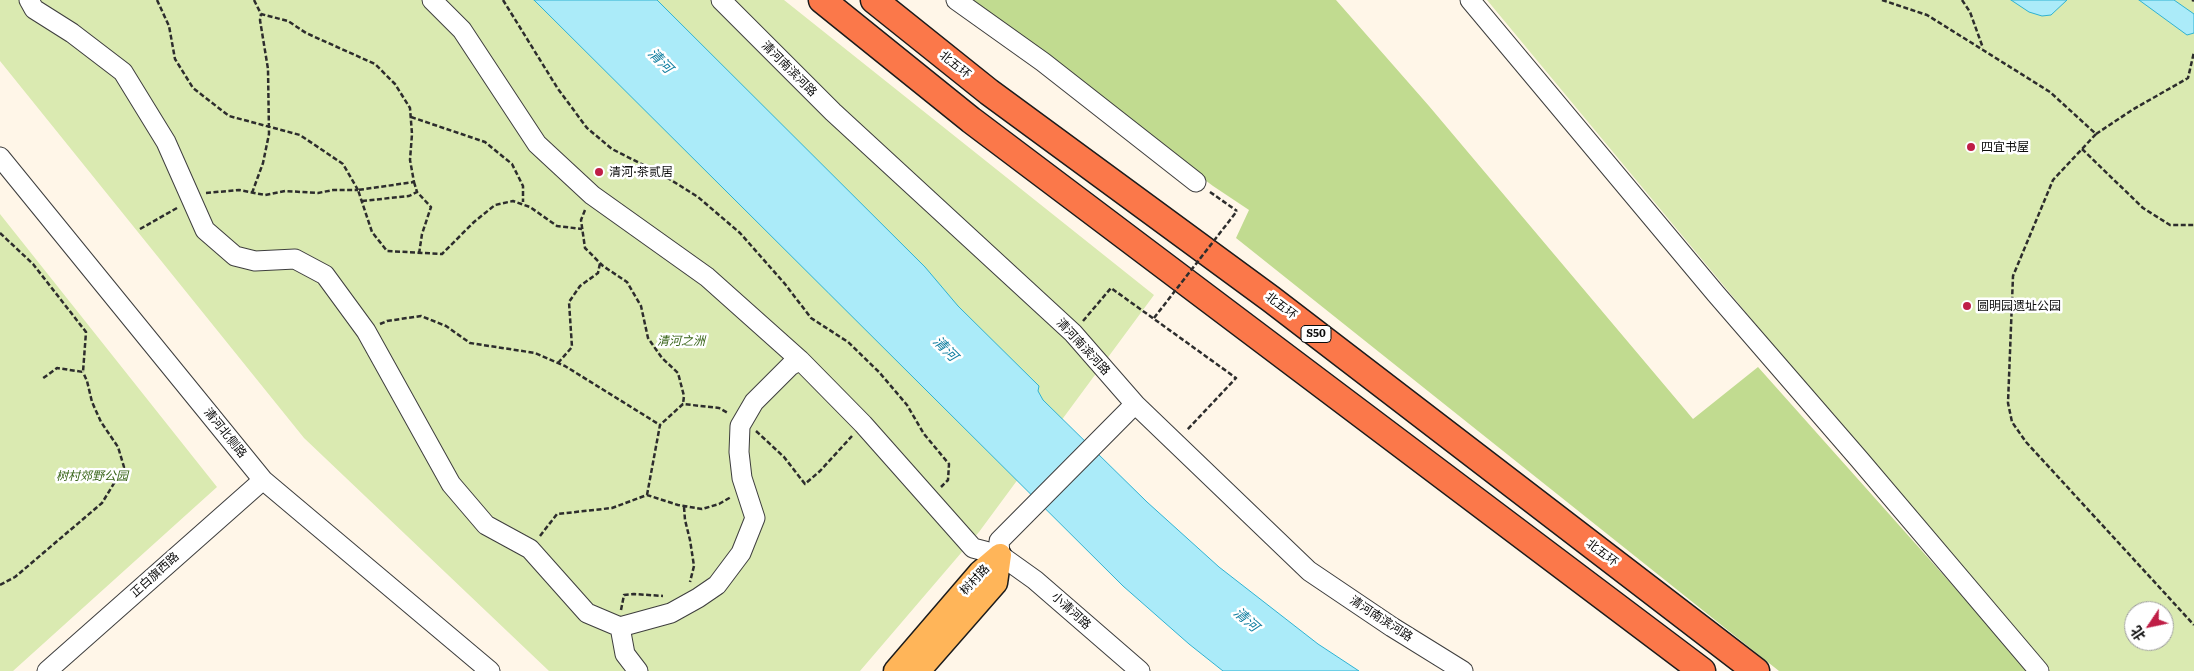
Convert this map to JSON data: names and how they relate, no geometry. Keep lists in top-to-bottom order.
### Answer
{
  "streets": {
    "highway": ["北五环", "S50"],
    "main road": ["树村路"],
    "street": [
      "清河南滨河路",
      "清河北侧路",
      "正白旗西路",
      "小清河路"
    ]
  },
  "crossings": [
    ["清河北侧路", "正白旗西路"],
    ["树村路", "小清河路"]
  ],
  "water": ["清河"],
  "parks": ["清河之洲", "树村郊野公园"],
  "places": ["四宜书屋", "清河·茶贰居", "圆明园遗址公园"],
  "north": "bottom left"
}
